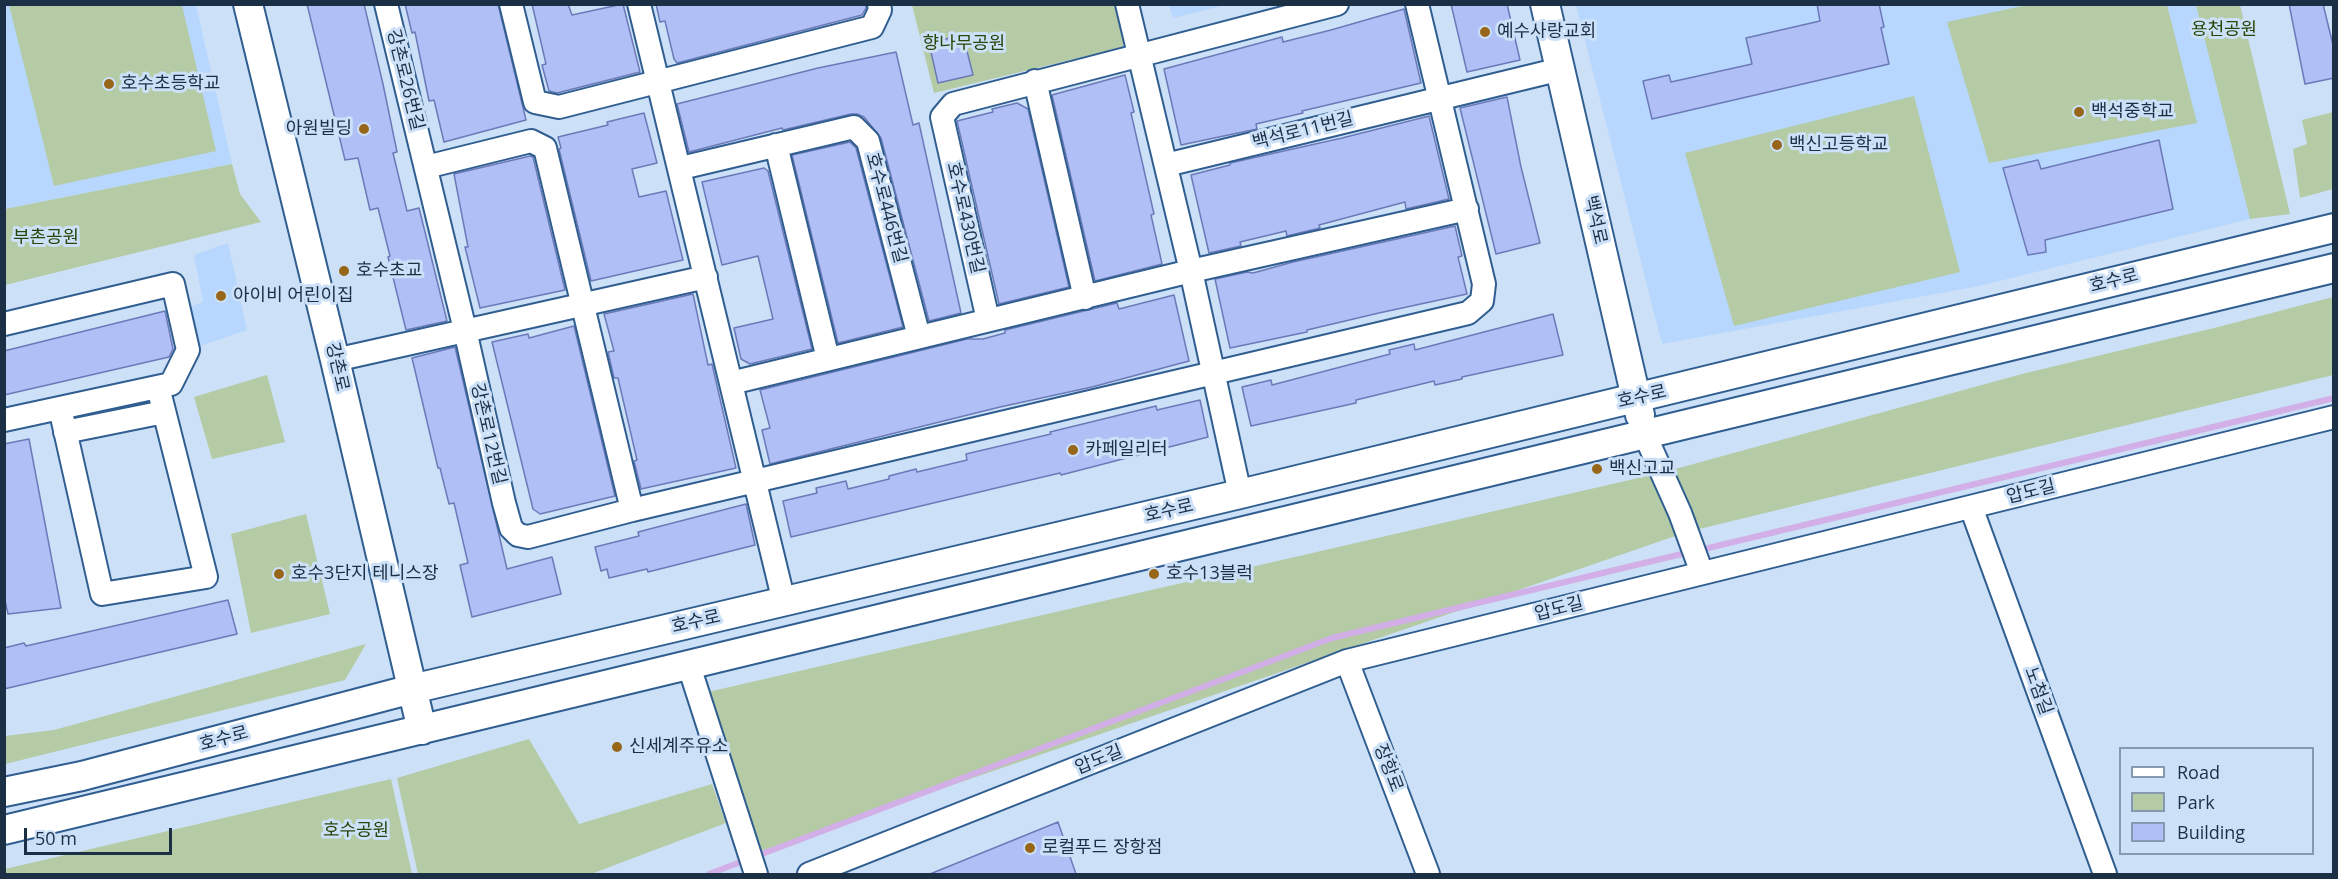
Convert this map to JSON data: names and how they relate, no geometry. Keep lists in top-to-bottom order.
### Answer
{
  "streets": {
    "main road": ["백석로", "호수로", "강촌로"],
    "street": [
      "강촌로26번길",
      "백석로11번길",
      "호수로446번길",
      "호수로430번길",
      "강촌로12번길",
      "압도길",
      "노첨길",
      "장항로"
    ]
  },
  "crossings": [
    ["강촌로26번길", "강촌로12번길"],
    ["백석로11번길", "백석로"],
    ["백석로", "호수로"],
    ["호수로", "강촌로"],
    ["압도길", "노첨길"],
    ["압도길", "장항로"]
  ],
  "parks": [
    "용천공원",
    "향나무공원",
    "부촌공원",
    "호수공원"
  ],
  "places": [
    "예수사랑교회",
    "호수초등학교",
    "백석중학교",
    "아원빌딩",
    "백신고등학교",
    "호수초교",
    "아이비 어린이집",
    "카페일리터",
    "백신고교",
    "호수3단지 테니스장",
    "호수13블럭",
    "신세계주유소",
    "로컬푸드 장항점"
  ],
  "legend": ["Road", "Park", "Building"],
  "scale_bar": "50 m"
}
